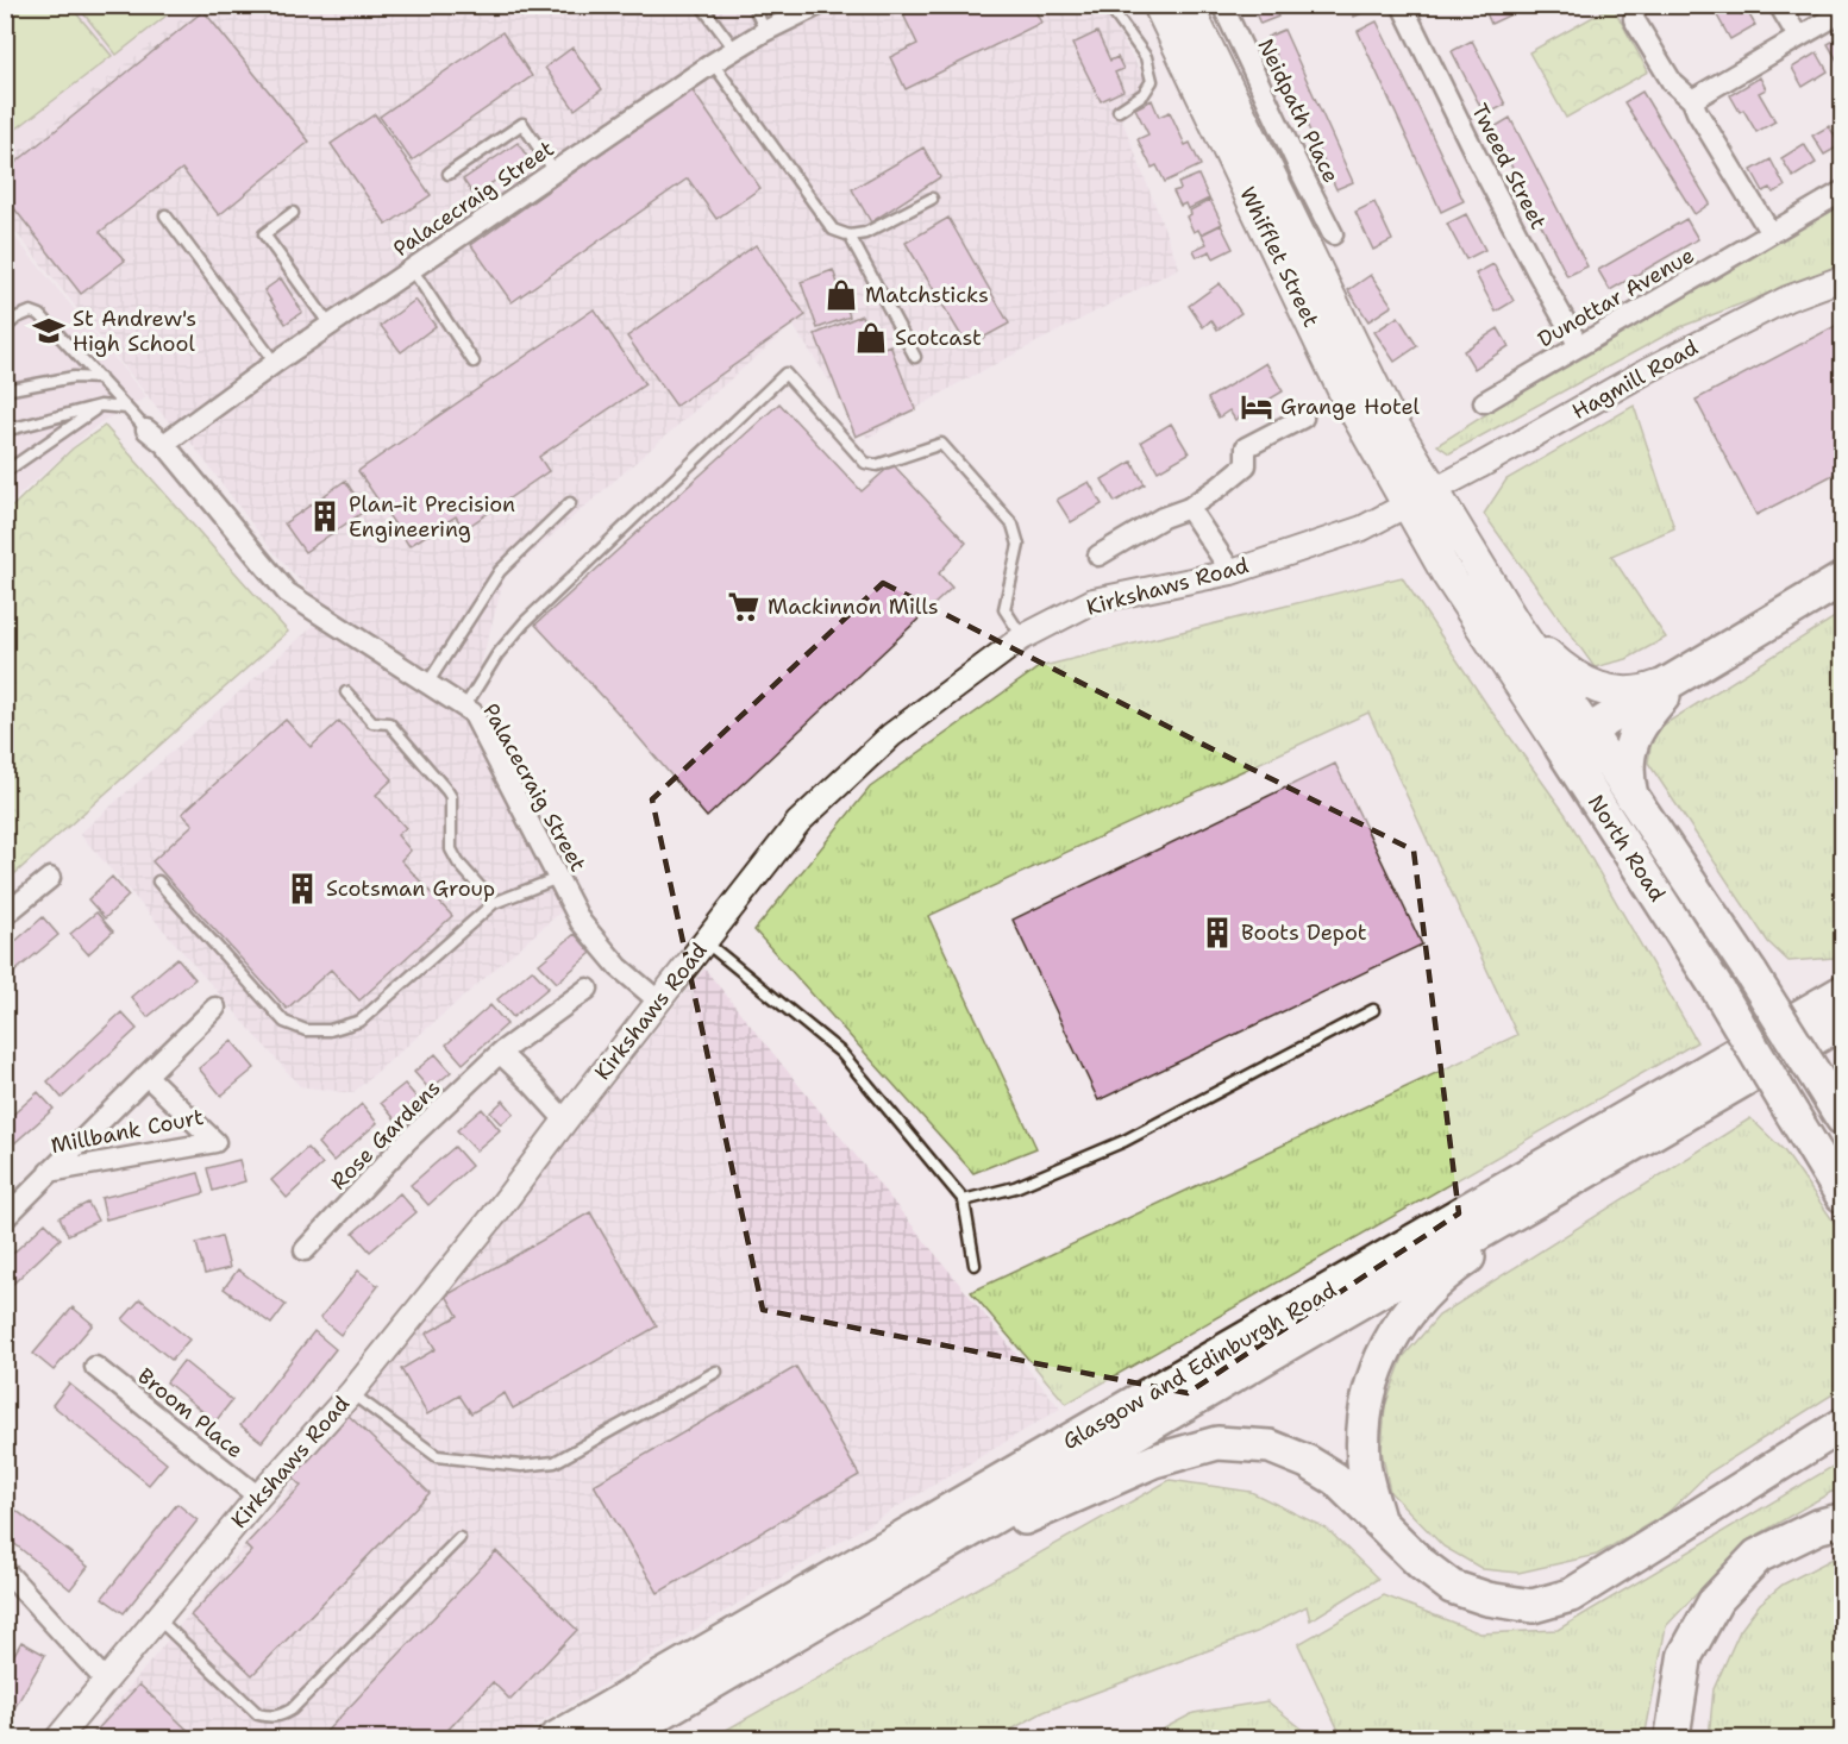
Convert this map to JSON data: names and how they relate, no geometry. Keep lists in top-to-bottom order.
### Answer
{
  "streets": {
    "highway": ["North Road", "Glasgow and Edinburgh Road"],
    "main road": ["Whifflet Street"],
    "street": [
      "Neidpath Place",
      "Tweed Street",
      "Palacecraig Street",
      "Dunottar Avenue",
      "Hagmill Road",
      "Kirkshaws Road",
      "Millbank Court",
      "Rose Gardens",
      "Broom Place"
    ]
  },
  "crossings": [
    ["Tweed Street", "Dunottar Avenue"],
    ["Palacecraig Street", "Kirkshaws Road"],
    ["Whifflet Street", "Hagmill Road"],
    ["Whifflet Street", "Kirkshaws Road"],
    ["Whifflet Street", "North Road"],
    ["Hagmill Road", "Kirkshaws Road"],
    ["Hagmill Road", "North Road"],
    ["Kirkshaws Road", "North Road"],
    ["Kirkshaws Road", "Broom Place"]
  ],
  "places": {
    "shop": ["Matchsticks", "Scotcast"],
    "school or university": ["St Andrew's High School"],
    "hotel": ["Grange Hotel"],
    "building": ["Plan-it Precision Engineering", "Scotsman Group", "Boots Depot"],
    "supermarket": ["Mackinnon Mills"]
  }
}
